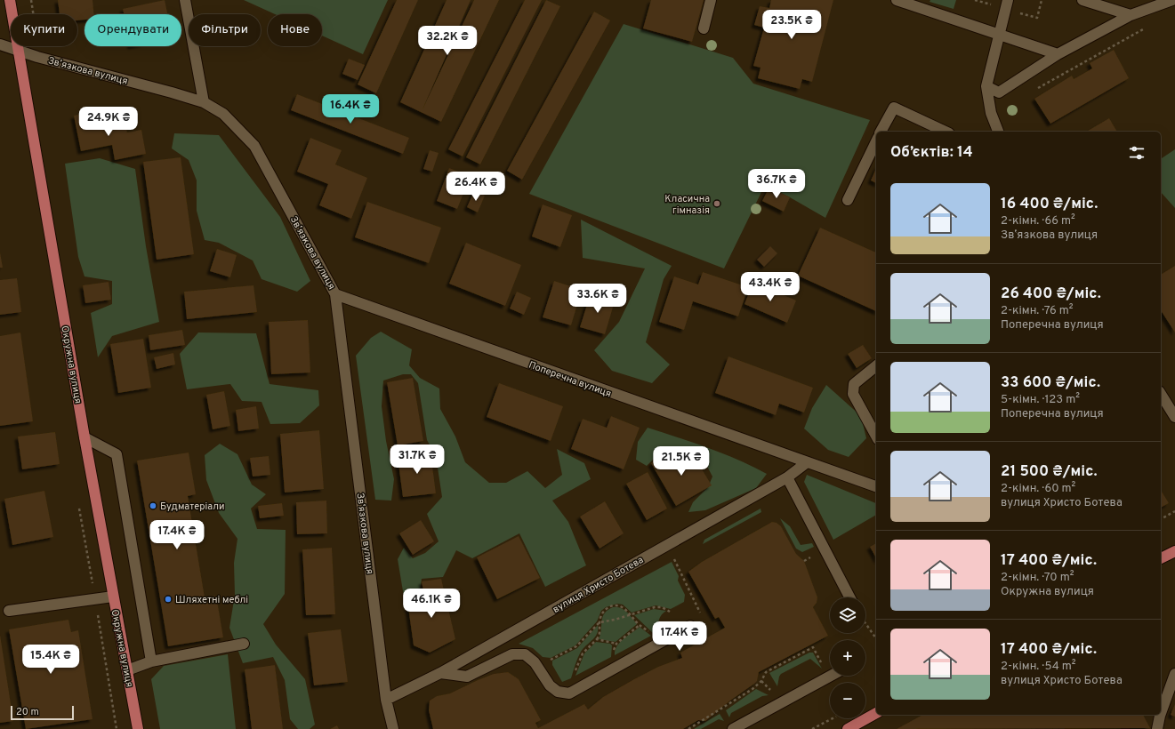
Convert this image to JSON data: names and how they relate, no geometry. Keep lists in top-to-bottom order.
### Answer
{
  "streets": {
    "main road": ["Окружна вулиця"],
    "street": ["Звʼязкова вулиця", "Поперечна вулиця", "вулиця Христо Ботева"]
  },
  "crossings": [
    ["Звʼязкова вулиця", "Окружна вулиця"],
    ["Звʼязкова вулиця", "Поперечна вулиця"],
    ["Звʼязкова вулиця", "вулиця Христо Ботева"],
    ["Поперечна вулиця", "вулиця Христо Ботева"]
  ],
  "places": ["Класична гімназія", "Будматеріали", "Шляхетні меблі"],
  "scale_bar": "20 m",
  "page": {
    "price": [
      "23.5K ₴",
      "32.2K ₴",
      "16.4K ₴",
      "24.9K ₴",
      "36.7K ₴",
      "26.4K ₴",
      "43.4K ₴",
      "33.6K ₴",
      "31.7K ₴",
      "21.5K ₴",
      "17.4K ₴",
      "46.1K ₴",
      "17.4K ₴",
      "15.4K ₴"
    ],
    "chip": [
      "Купити",
      "Орендувати",
      "Фільтри",
      "Нове"
    ],
    "heading": "Об’єктів: 14",
    "list": [
      {
        "name": "16 400 ₴/міс.",
        "note": "2-кімн. · 66 m² · Звʼязкова вулиця"
      },
      {
        "name": "26 400 ₴/міс.",
        "note": "2-кімн. · 76 m² · Поперечна вулиця"
      },
      {
        "name": "33 600 ₴/міс.",
        "note": "5-кімн. · 123 m² · Поперечна вулиця"
      },
      {
        "name": "21 500 ₴/міс.",
        "note": "2-кімн. · 60 m² · вулиця Христо Ботева"
      },
      {
        "name": "17 400 ₴/міс.",
        "note": "2-кімн. · 70 m² · Окружна вулиця"
      },
      {
        "name": "17 400 ₴/міс.",
        "note": "2-кімн. · 54 m² · вулиця Христо Ботева"
      }
    ],
    "map_buttons": ["+", "−"],
    "scale": "20 m"
  }
}
